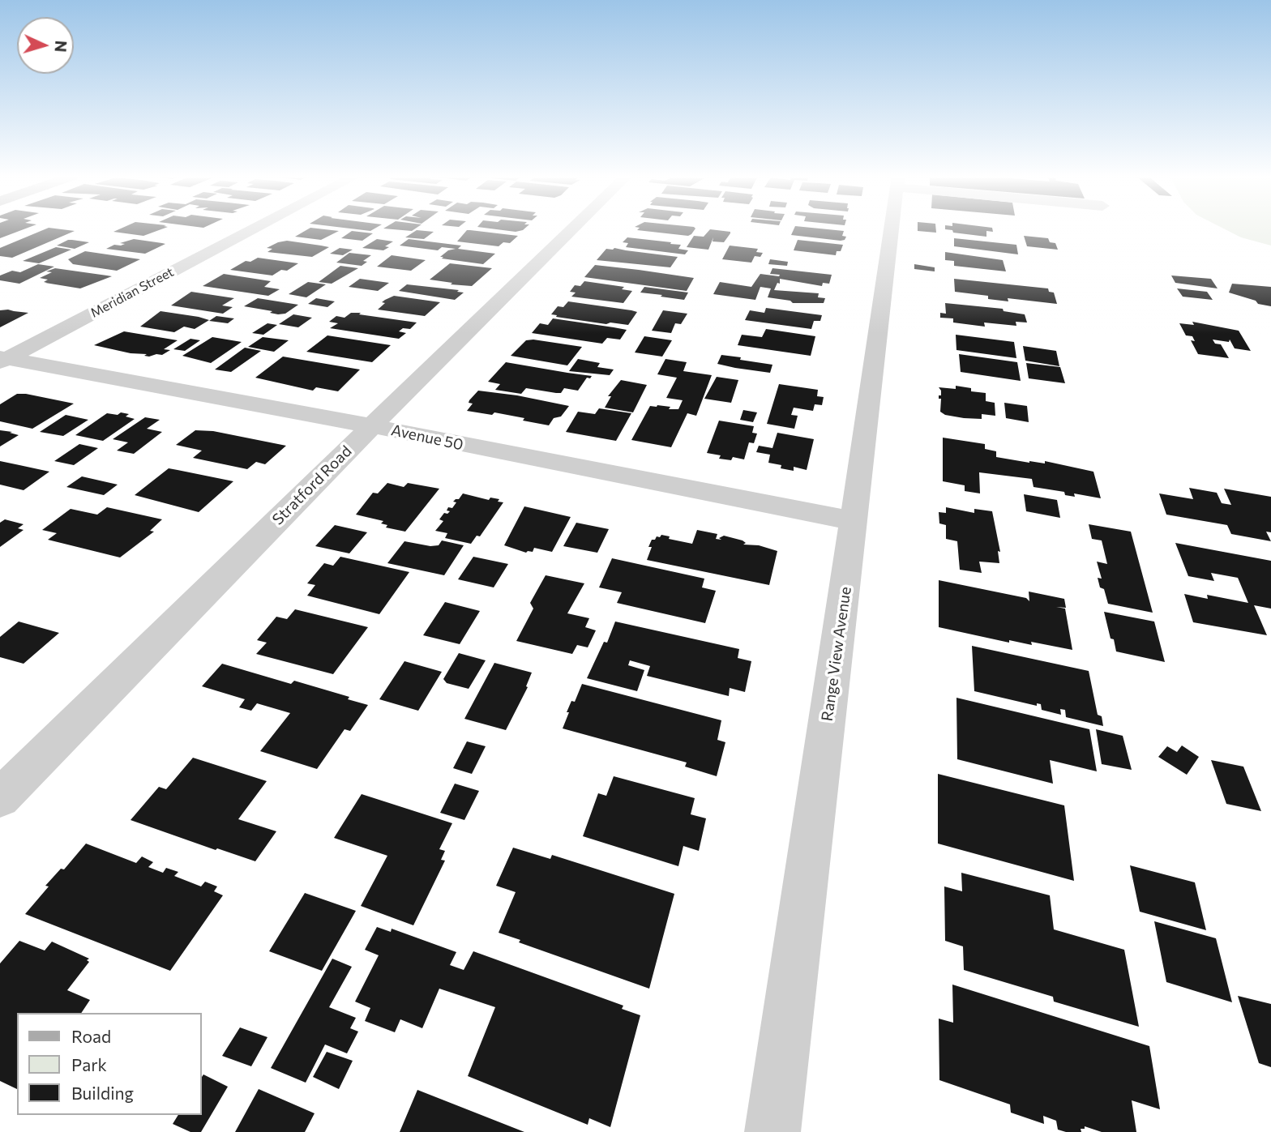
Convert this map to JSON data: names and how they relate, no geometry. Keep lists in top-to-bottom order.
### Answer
{
  "streets": {
    "street": [
      "Meridian Street",
      "Avenue 50",
      "Stratford Road",
      "Range View Avenue"
    ]
  },
  "crossings": [
    ["Meridian Street", "Avenue 50"],
    ["Avenue 50", "Stratford Road"],
    ["Avenue 50", "Range View Avenue"]
  ],
  "legend": ["Road", "Park", "Building"],
  "north": "right"
}
